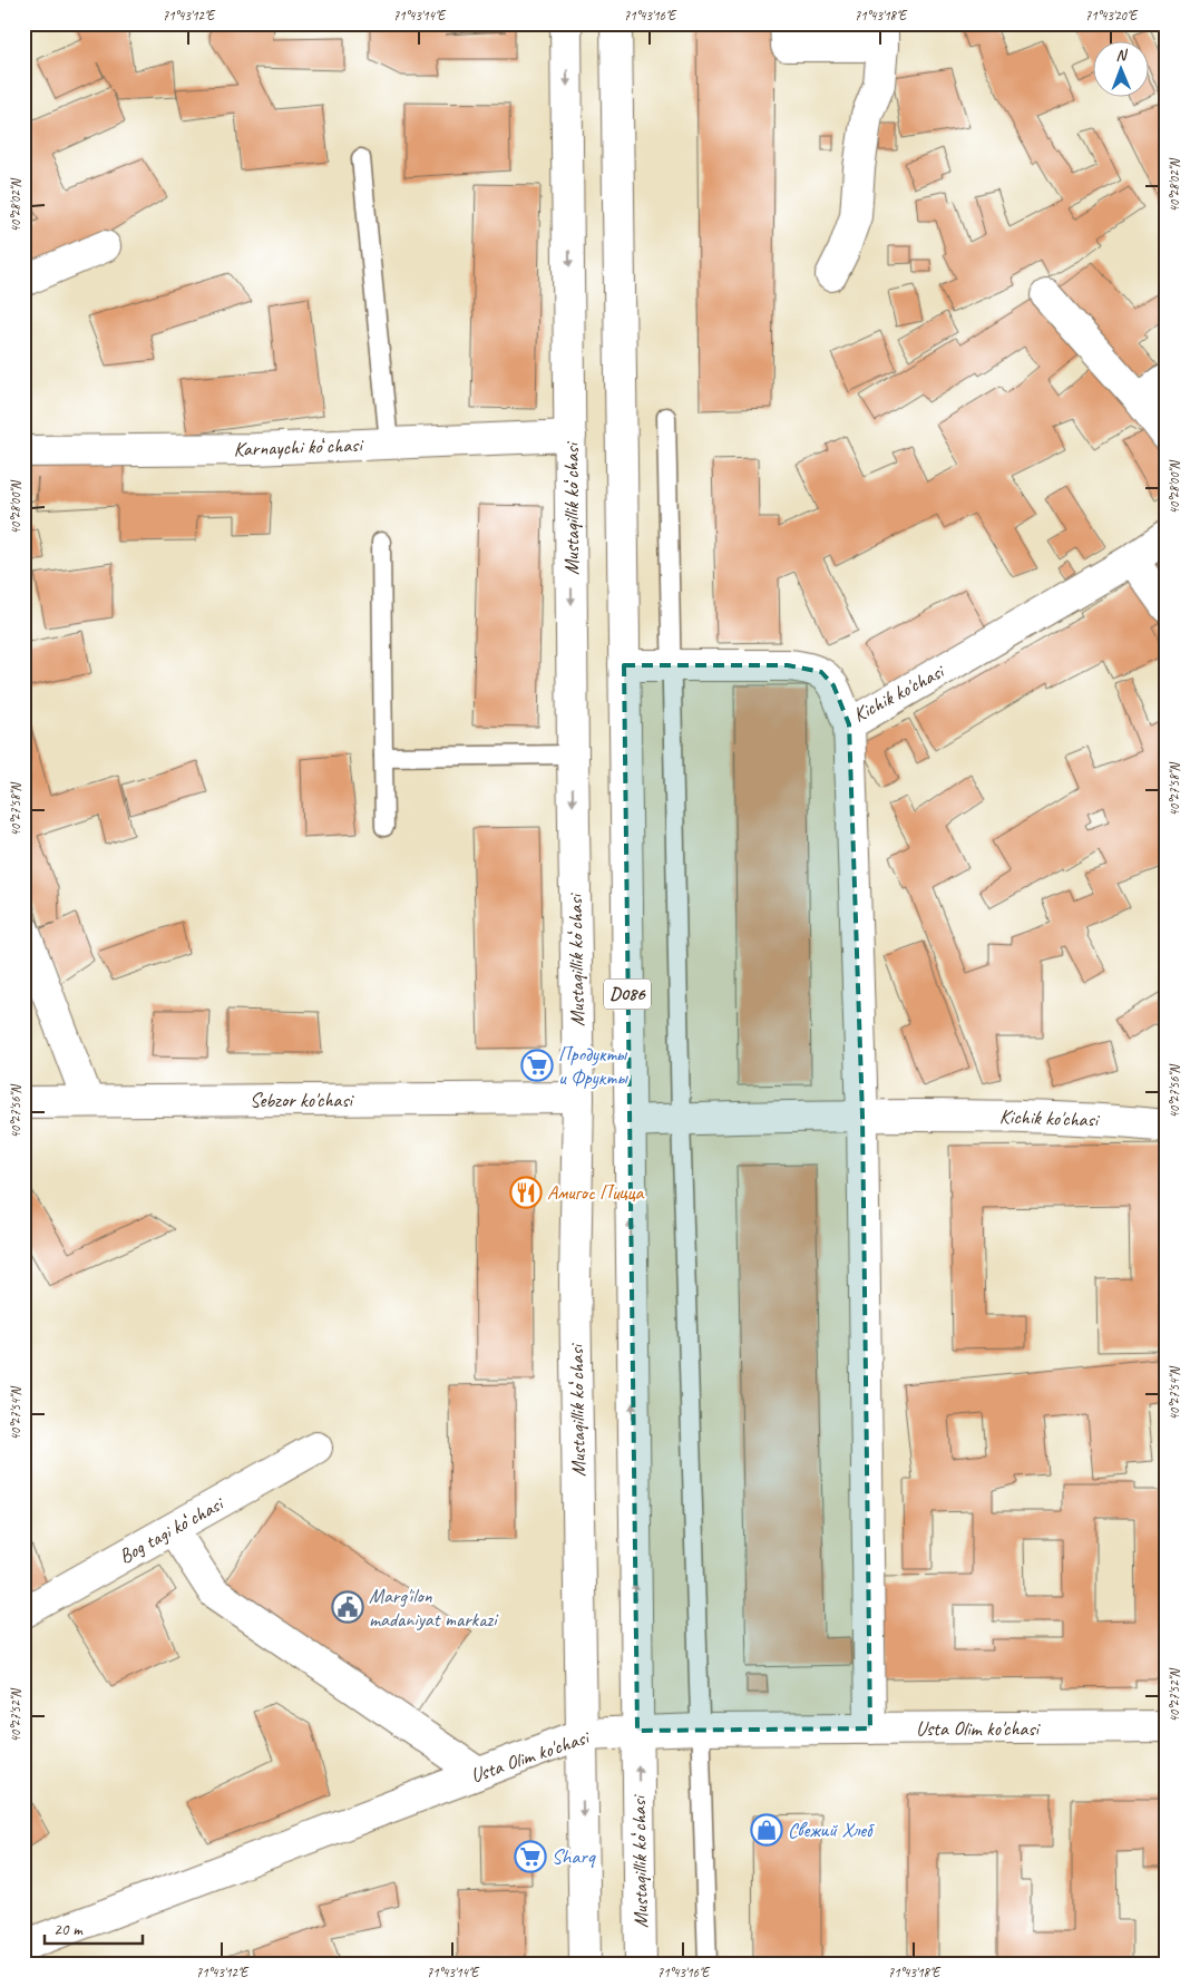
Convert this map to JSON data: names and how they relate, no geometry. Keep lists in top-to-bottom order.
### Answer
{
  "streets": {
    "street": [
      "Karnaychi koʻchasi",
      "Mustaqillik koʻchasi",
      "Kichik ko'chasi",
      "D086",
      "Sebzor ko'chasi",
      "Bog tagi koʻchasi",
      "Usta Olim ko'chasi"
    ]
  },
  "crossings": [
    ["Karnaychi koʻchasi", "Mustaqillik koʻchasi"],
    ["Mustaqillik koʻchasi", "Kichik ko'chasi"],
    ["Mustaqillik koʻchasi", "Sebzor ko'chasi"],
    ["Mustaqillik koʻchasi", "Usta Olim ko'chasi"]
  ],
  "places": {
    "supermarket": ["Продукты и Фрукты", "Sharq"],
    "restaurant": ["Амигос Пицца"],
    "public building": ["Marg'ilon madaniyat markazi"],
    "shop": ["Свежий Хлеб"]
  },
  "scale_bar": "20 m",
  "north": "top",
  "coordinates": [
    "71°43'12\"E",
    "71°43'14\"E",
    "71°43'16\"E",
    "71°43'18\"E",
    "71°43'20\"E",
    "40°28'02\"N",
    "40°28'00\"N",
    "40°27'58\"N",
    "40°27'56\"N",
    "40°27'54\"N",
    "40°27'52\"N"
  ]
}
